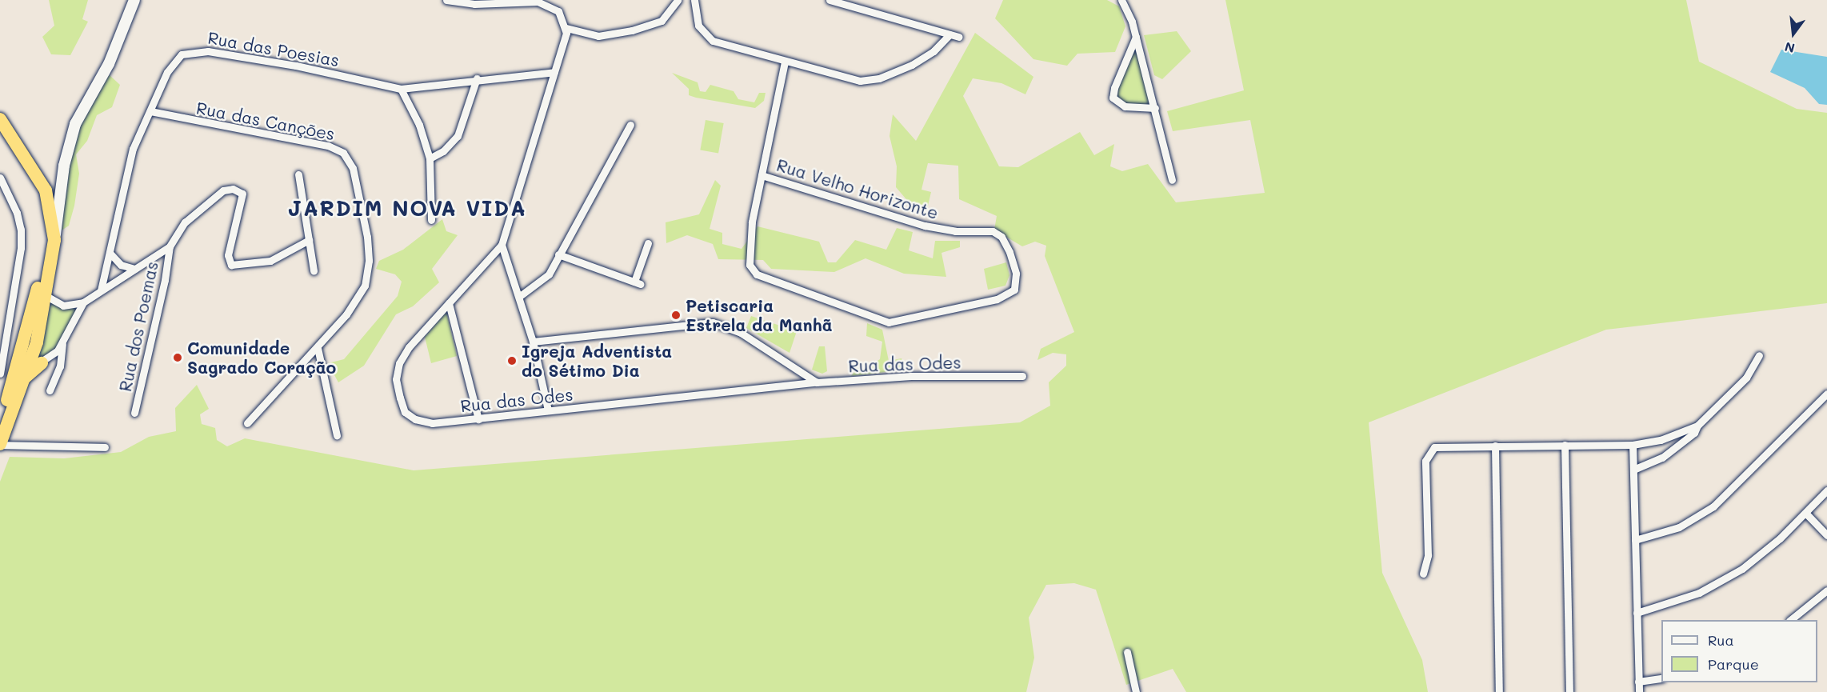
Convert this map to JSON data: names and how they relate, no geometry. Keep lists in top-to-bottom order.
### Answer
{
  "streets": {
    "street": [
      "Rua das Poesias",
      "Rua das Canções",
      "Rua Velho Horizonte",
      "Rua dos Poemas",
      "Rua das Odes"
    ]
  },
  "crossings": [
    ["Rua das Poesias", "Rua das Canções"],
    ["Rua das Poesias", "Rua das Odes"]
  ],
  "districts": ["JARDIM NOVA VIDA"],
  "places": ["Petiscaria Estrela da Manhã", "Comunidade Sagrado Coração", "Igreja Adventista do Sétimo Dia"],
  "legend": ["Rua", "Parque"],
  "north": "bottom"
}
